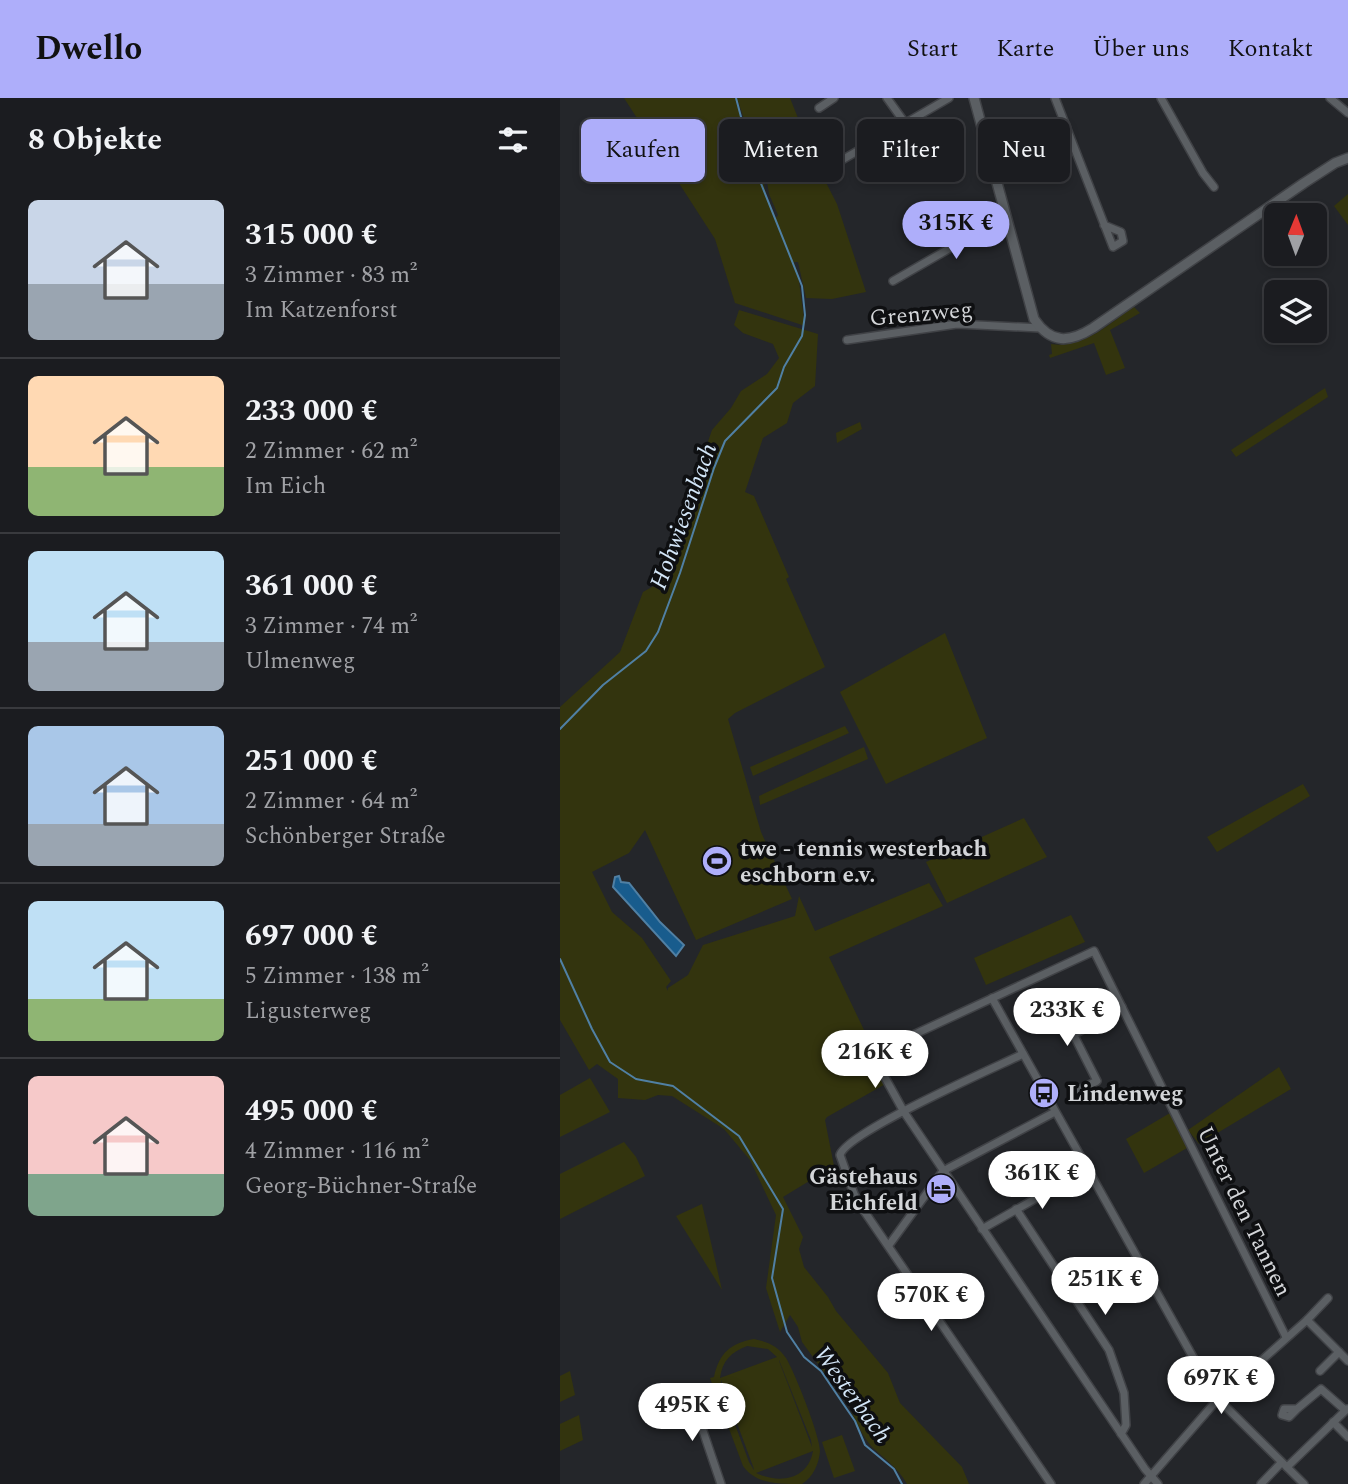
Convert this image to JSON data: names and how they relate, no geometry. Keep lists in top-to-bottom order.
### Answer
{
  "streets": {
    "street": ["Grenzweg", "Unter den Tannen"]
  },
  "water": ["Hohwiesenbach", "Westerbach"],
  "places": {
    "sports": ["twe - tennis westerbach eschborn e.v."],
    "bus stop": ["Lindenweg"],
    "hotel": ["Gästehaus Eichfeld"]
  },
  "north": "top",
  "page": {
    "header": "Dwello",
    "nav": [
      "Start",
      "Karte",
      "Über uns",
      "Kontakt"
    ],
    "heading": "8 Objekte",
    "chip": [
      "Kaufen",
      "Mieten",
      "Filter",
      "Neu"
    ],
    "list": [
      {
        "name": "315 000 €",
        "note": "3 Zimmer · 83 m² · Im Katzenforst"
      },
      {
        "name": "233 000 €",
        "note": "2 Zimmer · 62 m² · Im Eich"
      },
      {
        "name": "361 000 €",
        "note": "3 Zimmer · 74 m² · Ulmenweg"
      },
      {
        "name": "251 000 €",
        "note": "2 Zimmer · 64 m² · Schönberger Straße"
      },
      {
        "name": "697 000 €",
        "note": "5 Zimmer · 138 m² · Ligusterweg"
      },
      {
        "name": "495 000 €",
        "note": "4 Zimmer · 116 m² · Georg-Büchner-Straße"
      }
    ],
    "price": [
      "315K €",
      "233K €",
      "216K €",
      "361K €",
      "251K €",
      "570K €",
      "697K €",
      "495K €"
    ]
  }
}
